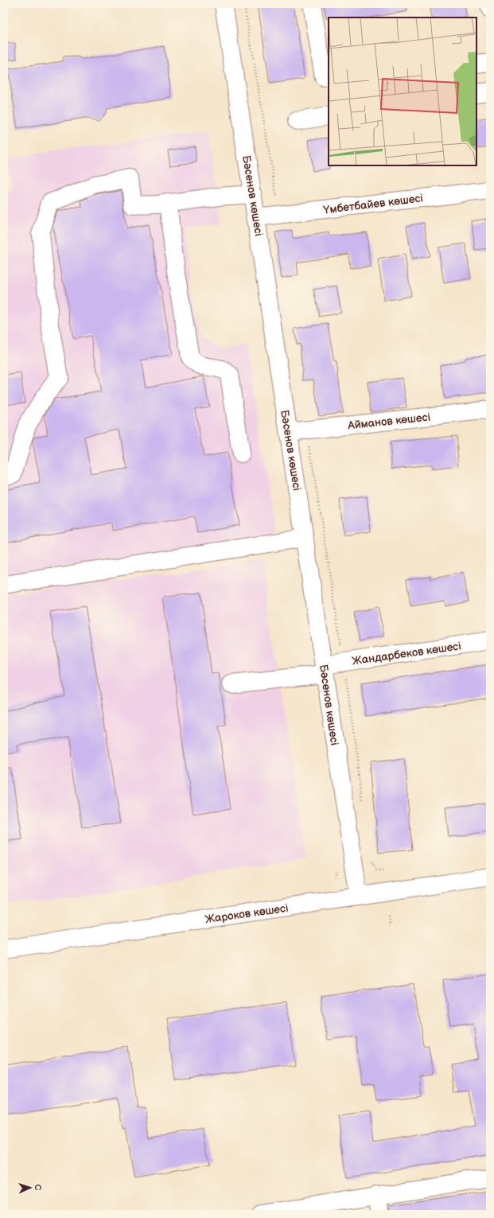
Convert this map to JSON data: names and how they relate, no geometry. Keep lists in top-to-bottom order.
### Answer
{
  "streets": {
    "street": [
      "Бәсенов көшесі",
      "Үмбетбайев көшесі",
      "Айманов көшесі",
      "Жандарбеков көшесі",
      "Жароков көшесі"
    ]
  },
  "crossings": [
    ["Бәсенов көшесі", "Үмбетбайев көшесі"],
    ["Бәсенов көшесі", "Айманов көшесі"],
    ["Бәсенов көшесі", "Жандарбеков көшесі"],
    ["Бәсенов көшесі", "Жароков көшесі"]
  ],
  "north": "right"
}
